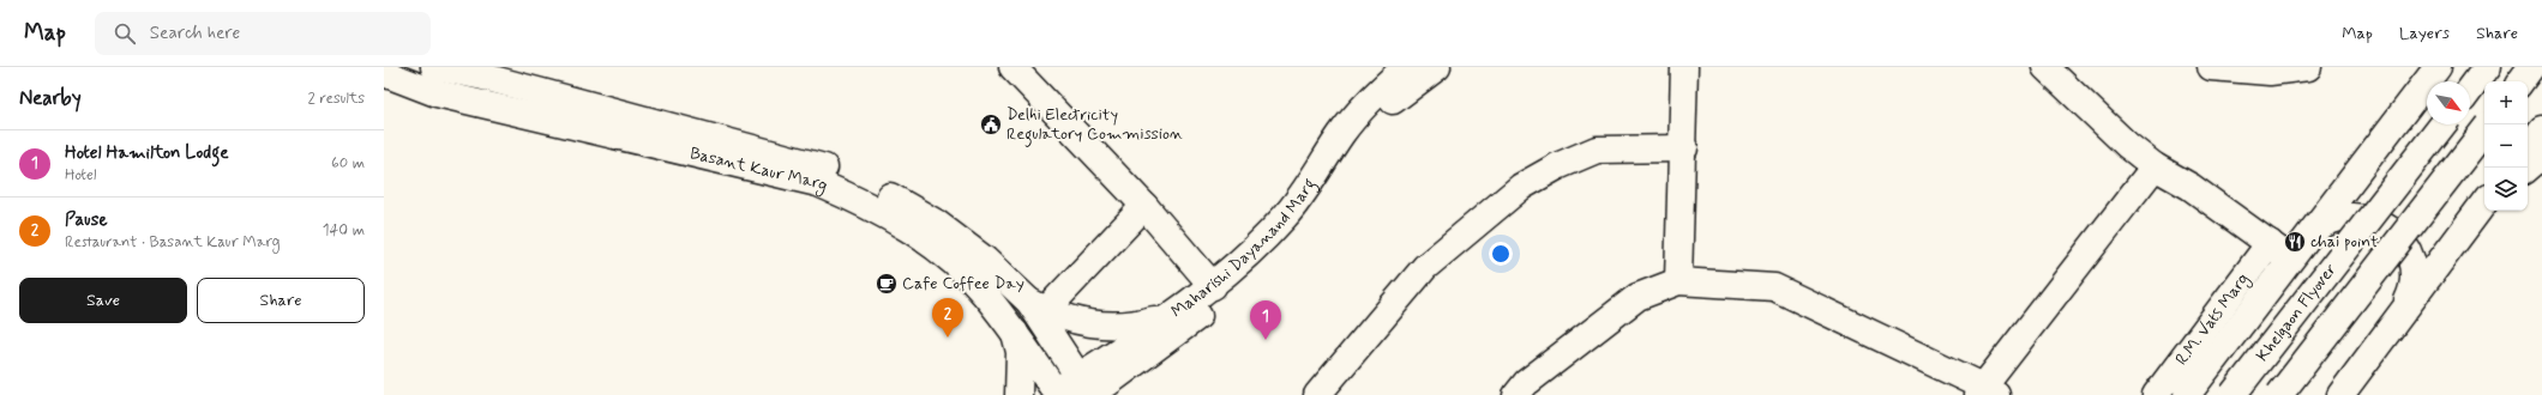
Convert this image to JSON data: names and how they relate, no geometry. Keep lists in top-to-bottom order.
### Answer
{
  "streets": {
    "main road": [
      "Basant Kaur Marg",
      "Maharishi Dayanand Marg",
      "Khelgaon Flyover",
      "R.M. Vats Marg"
    ]
  },
  "crossings": [
    ["Basant Kaur Marg", "Maharishi Dayanand Marg"]
  ],
  "places": {
    "public building": ["Delhi Electricity Regulatory Commission"],
    "restaurant": ["chai point"],
    "cafe": ["Cafe Coffee Day"]
  },
  "north": "bottom right",
  "page": {
    "header": "Map",
    "search": "Search here",
    "nav": ["Map", "Layers", "Share"],
    "heading": ["Nearby", "2 results"],
    "map_buttons": ["+", "−"],
    "list": [
      {
        "mark": "1",
        "name": "Hotel Hamilton Lodge",
        "note": "Hotel",
        "value": "60 m"
      },
      {
        "mark": "2",
        "name": "Pause",
        "note": "Restaurant · Basant Kaur Marg",
        "value": "140 m"
      }
    ],
    "buttons": ["Save", "Share"],
    "pins": ["2", "1"]
  }
}
